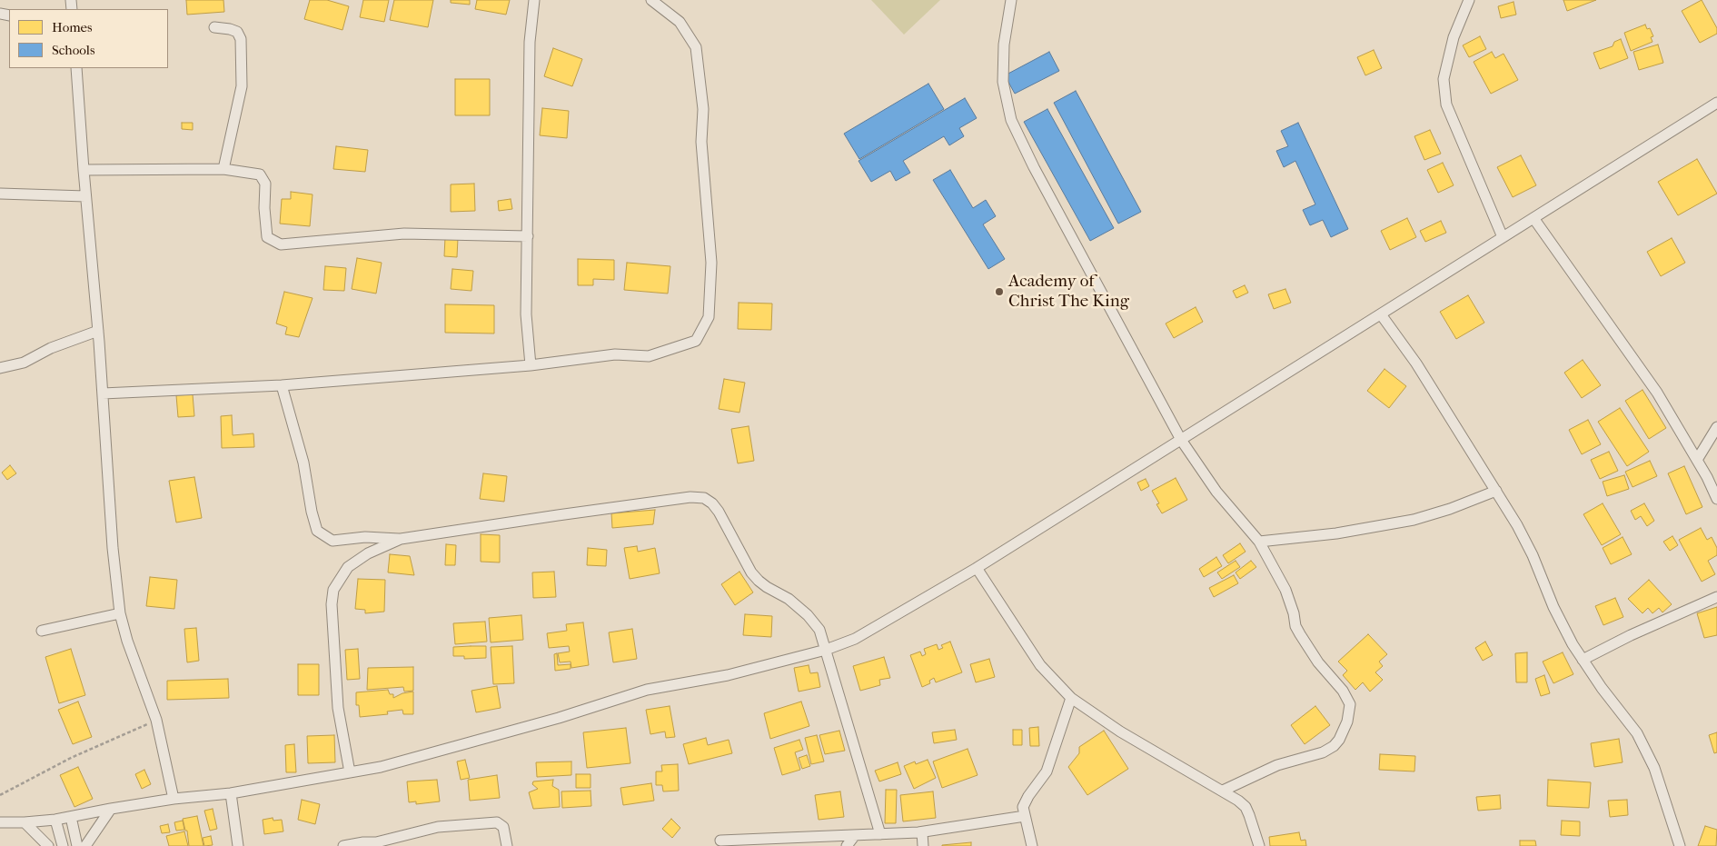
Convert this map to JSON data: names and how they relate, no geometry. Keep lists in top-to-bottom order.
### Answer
{
  "places": ["Academy of Christ The King"],
  "legend": ["Homes", "Schools"]
}
